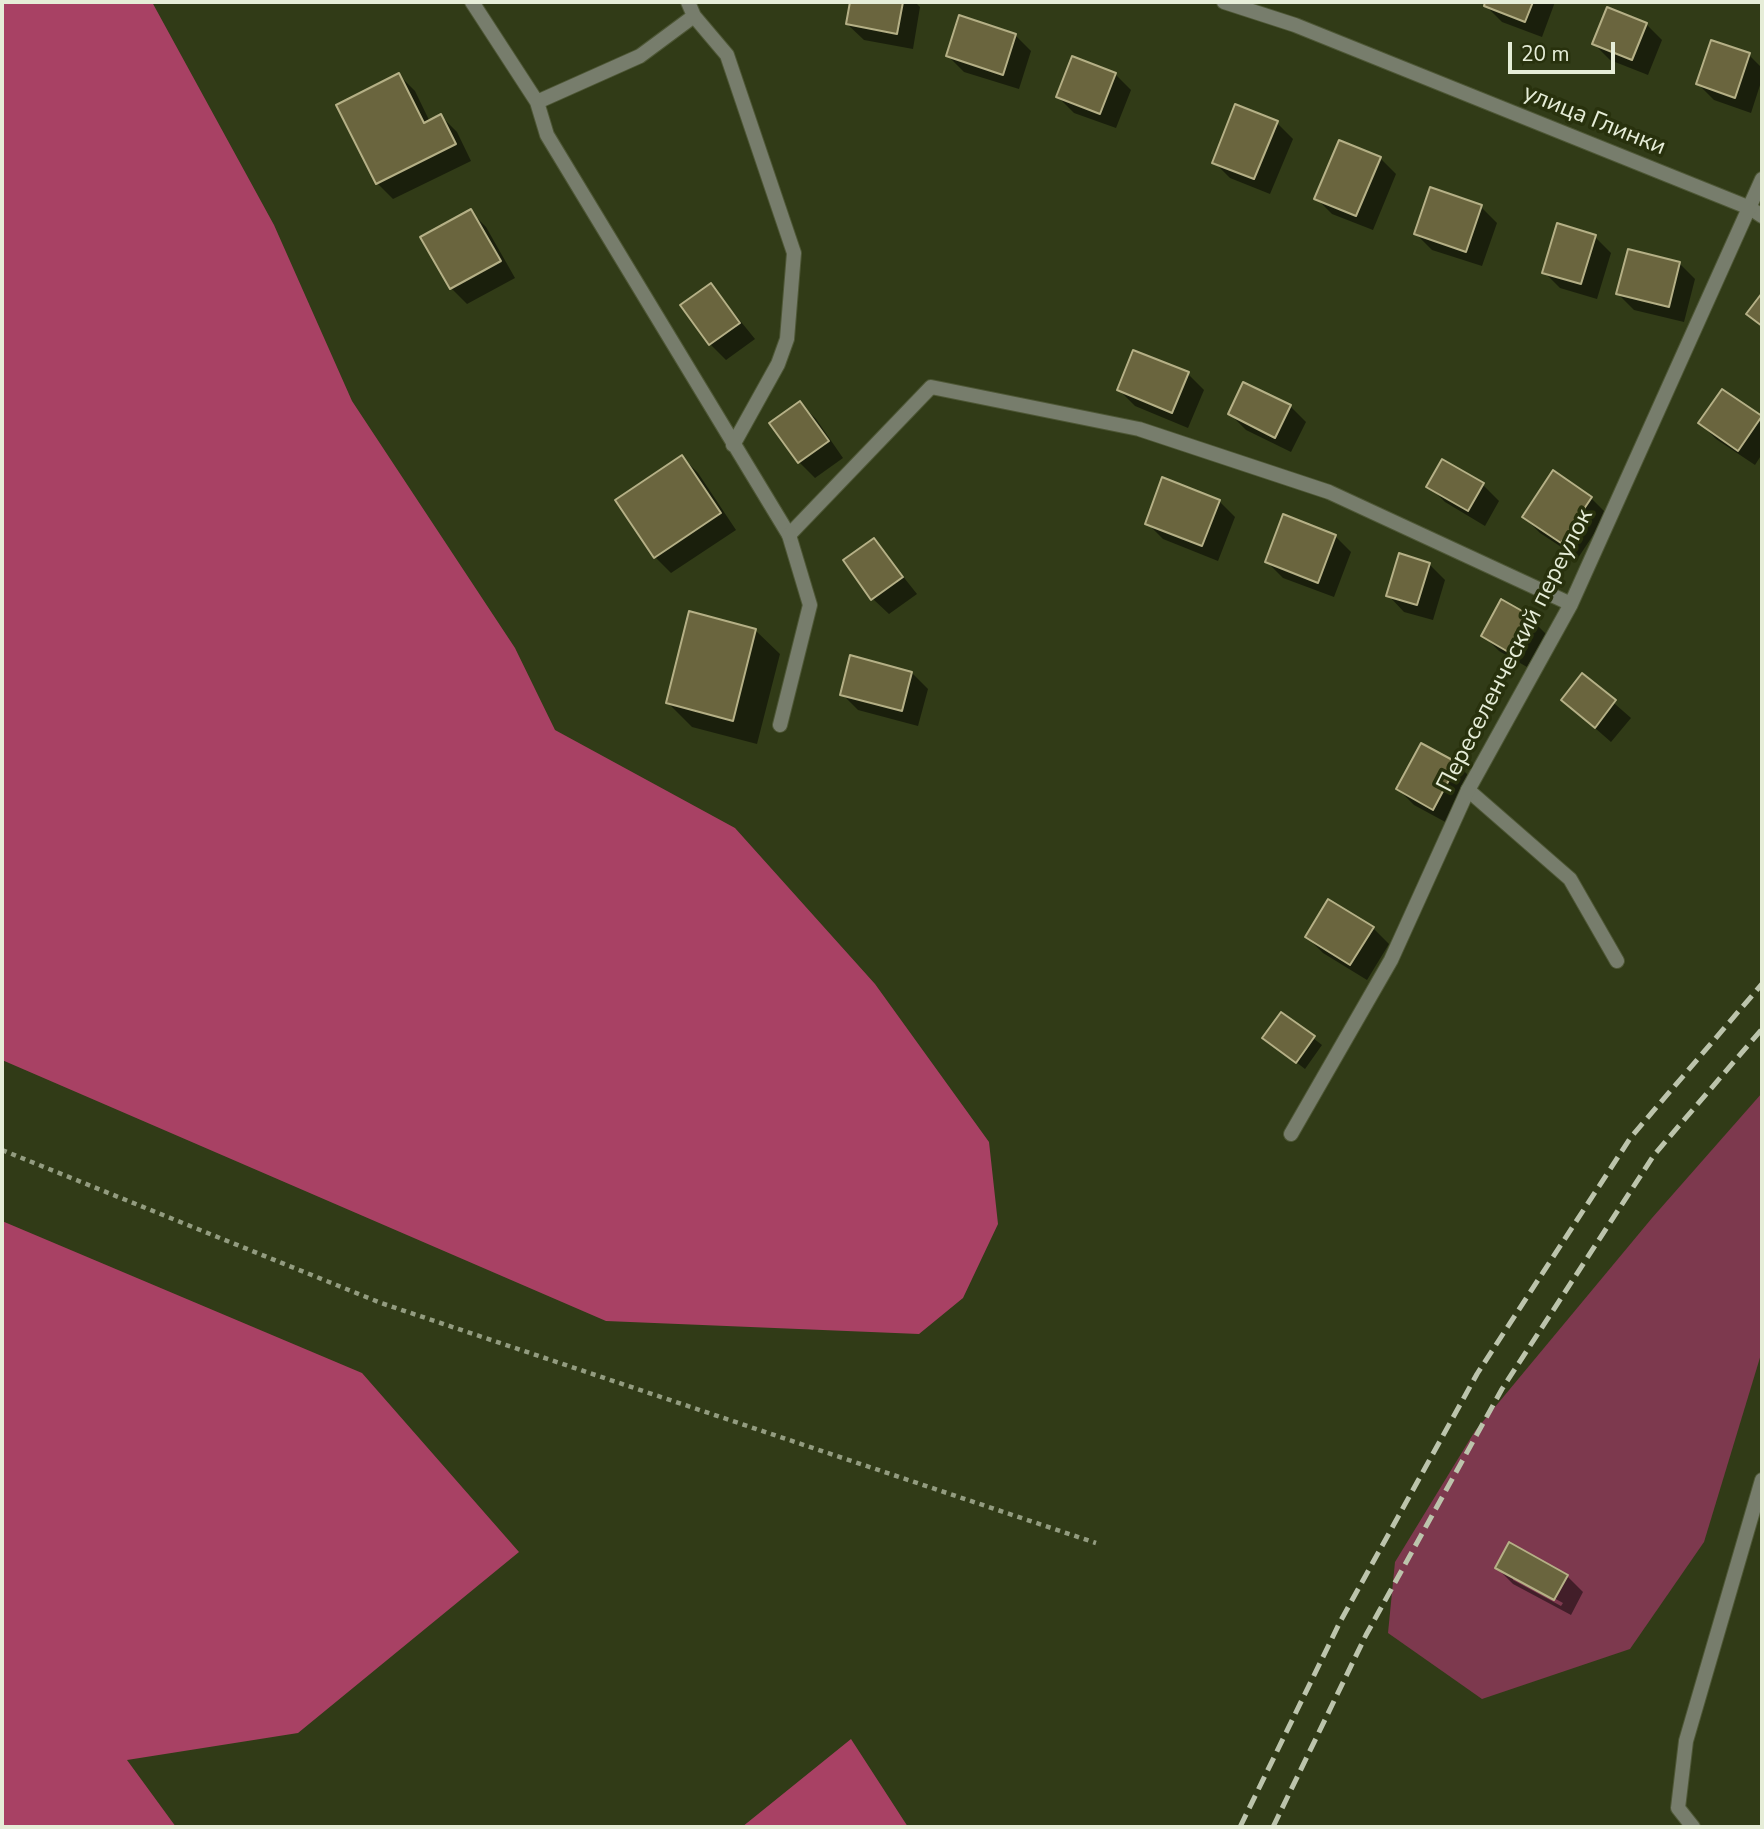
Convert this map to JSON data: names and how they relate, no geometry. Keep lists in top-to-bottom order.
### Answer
{
  "streets": {
    "street": ["улица Глинки", "Переселенческий переулок"]
  },
  "crossings": [
    ["улица Глинки", "Переселенческий переулок"]
  ],
  "scale_bar": "20 m"
}
